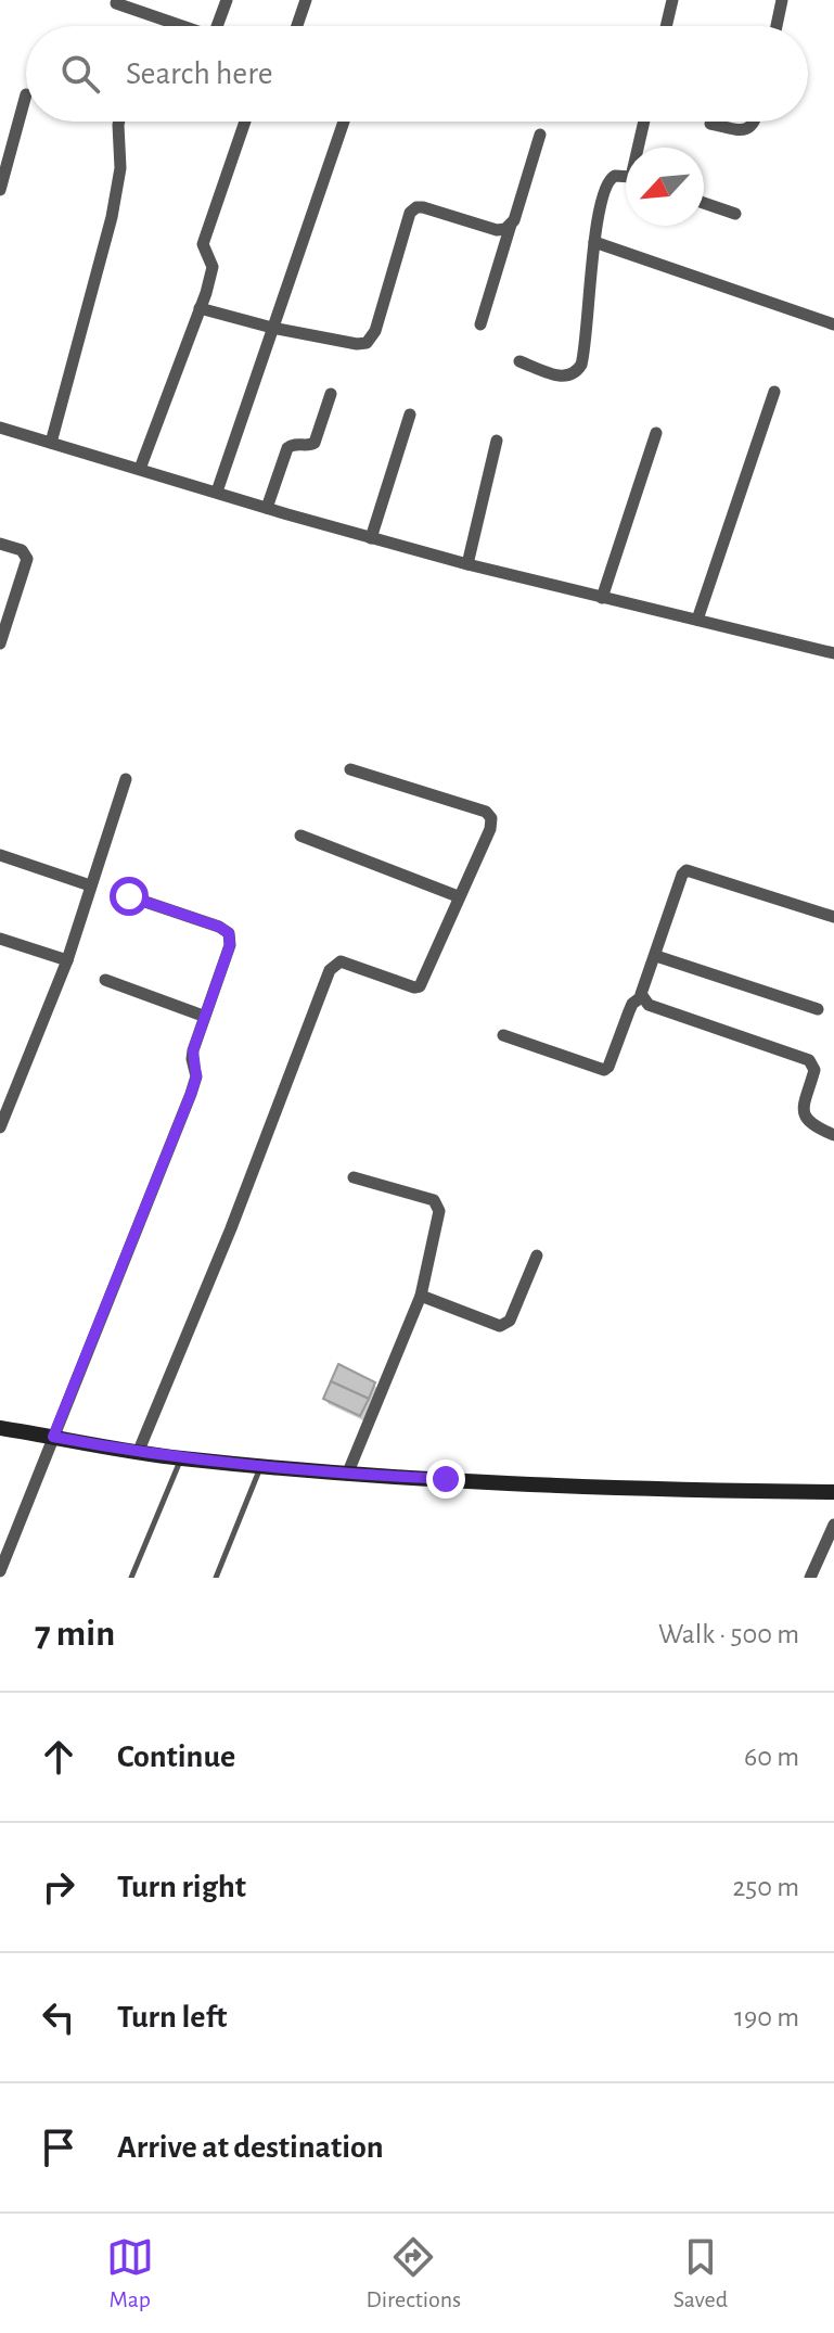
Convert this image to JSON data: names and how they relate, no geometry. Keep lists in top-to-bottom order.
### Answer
{
  "north": "bottom left",
  "page": {
    "search": "Search here",
    "heading": ["7 min", "Walk · 500 m"],
    "list": [
      ["Continue", "60 m"],
      ["Turn right", "250 m"],
      ["Turn left", "190 m"],
      "Arrive at destination"
    ],
    "nav": ["Map", "Directions", "Saved"]
  }
}
